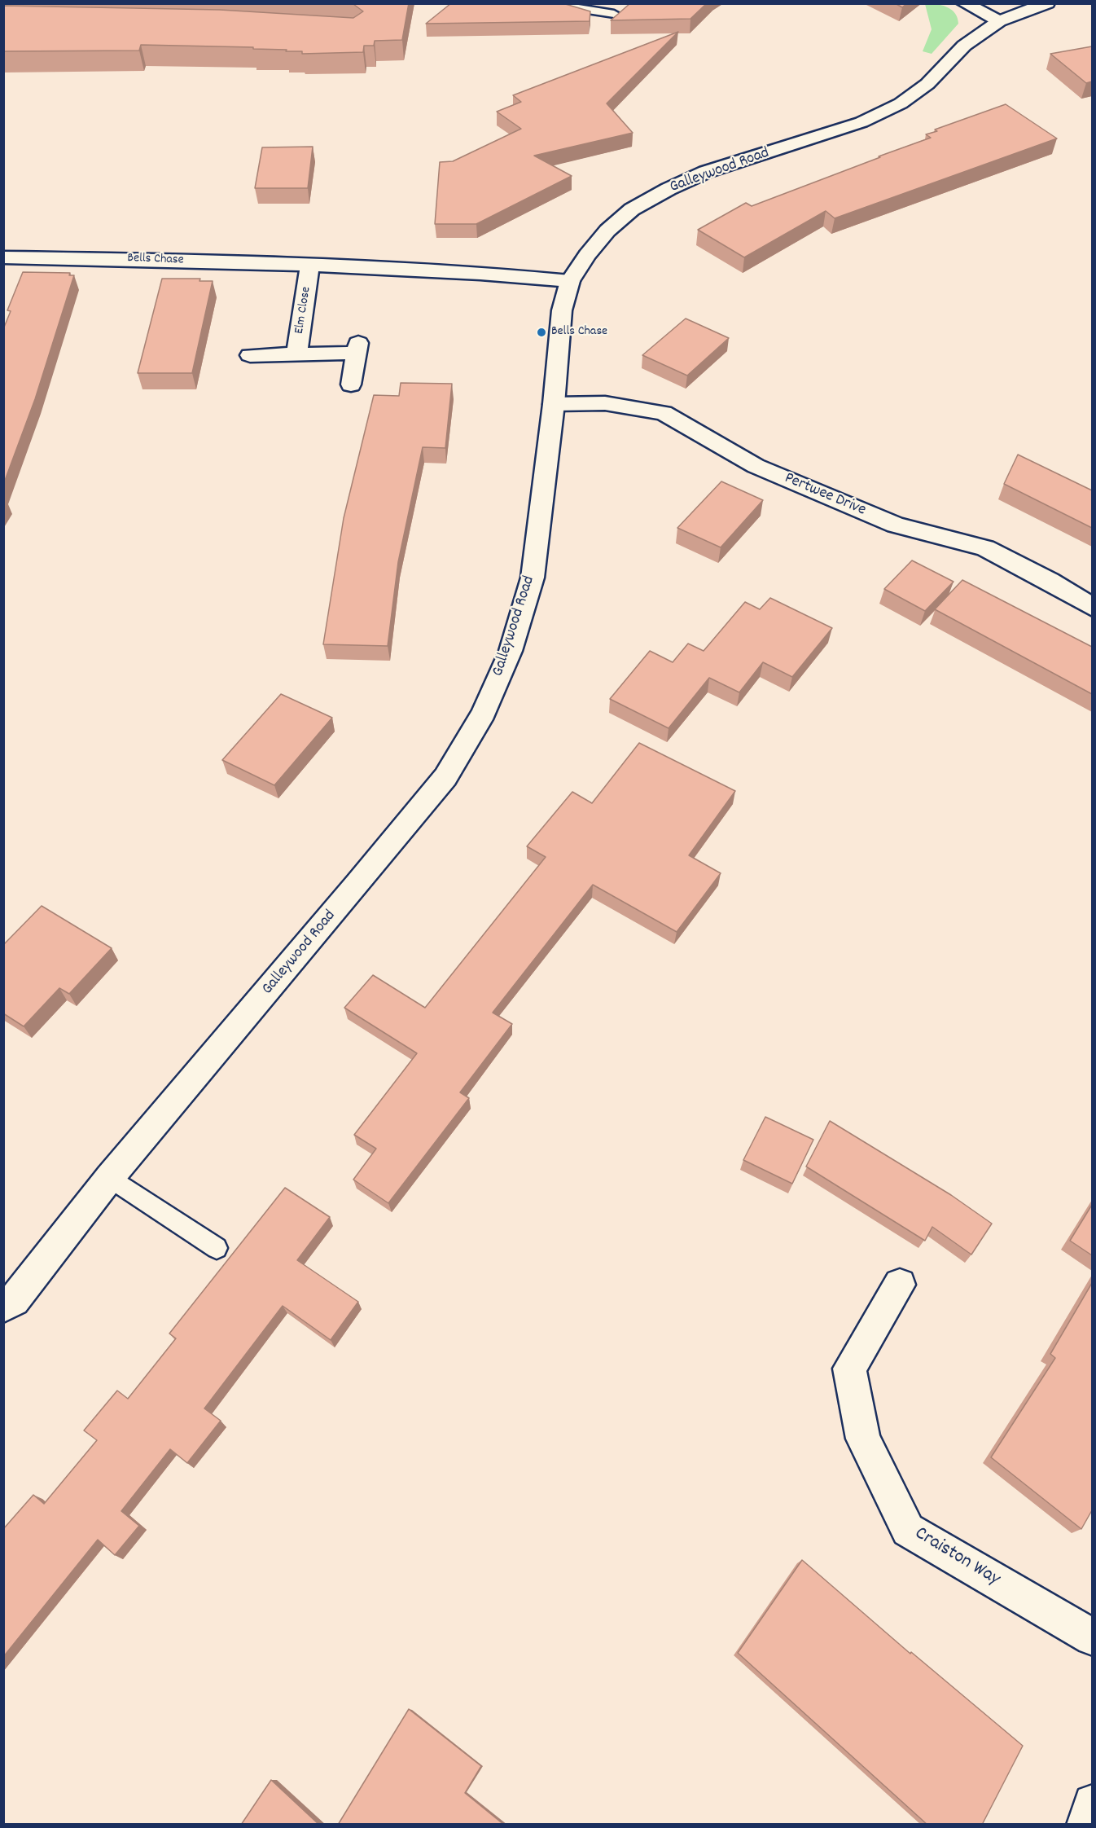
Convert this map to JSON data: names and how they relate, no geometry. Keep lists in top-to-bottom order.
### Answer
{
  "streets": {
    "street": [
      "Galleywood Road",
      "Bells Chase",
      "Elm Close",
      "Pertwee Drive",
      "Craiston Way"
    ]
  },
  "crossings": [
    ["Galleywood Road", "Bells Chase"],
    ["Galleywood Road", "Pertwee Drive"],
    ["Bells Chase", "Elm Close"]
  ],
  "places": ["Bells Chase"]
}
